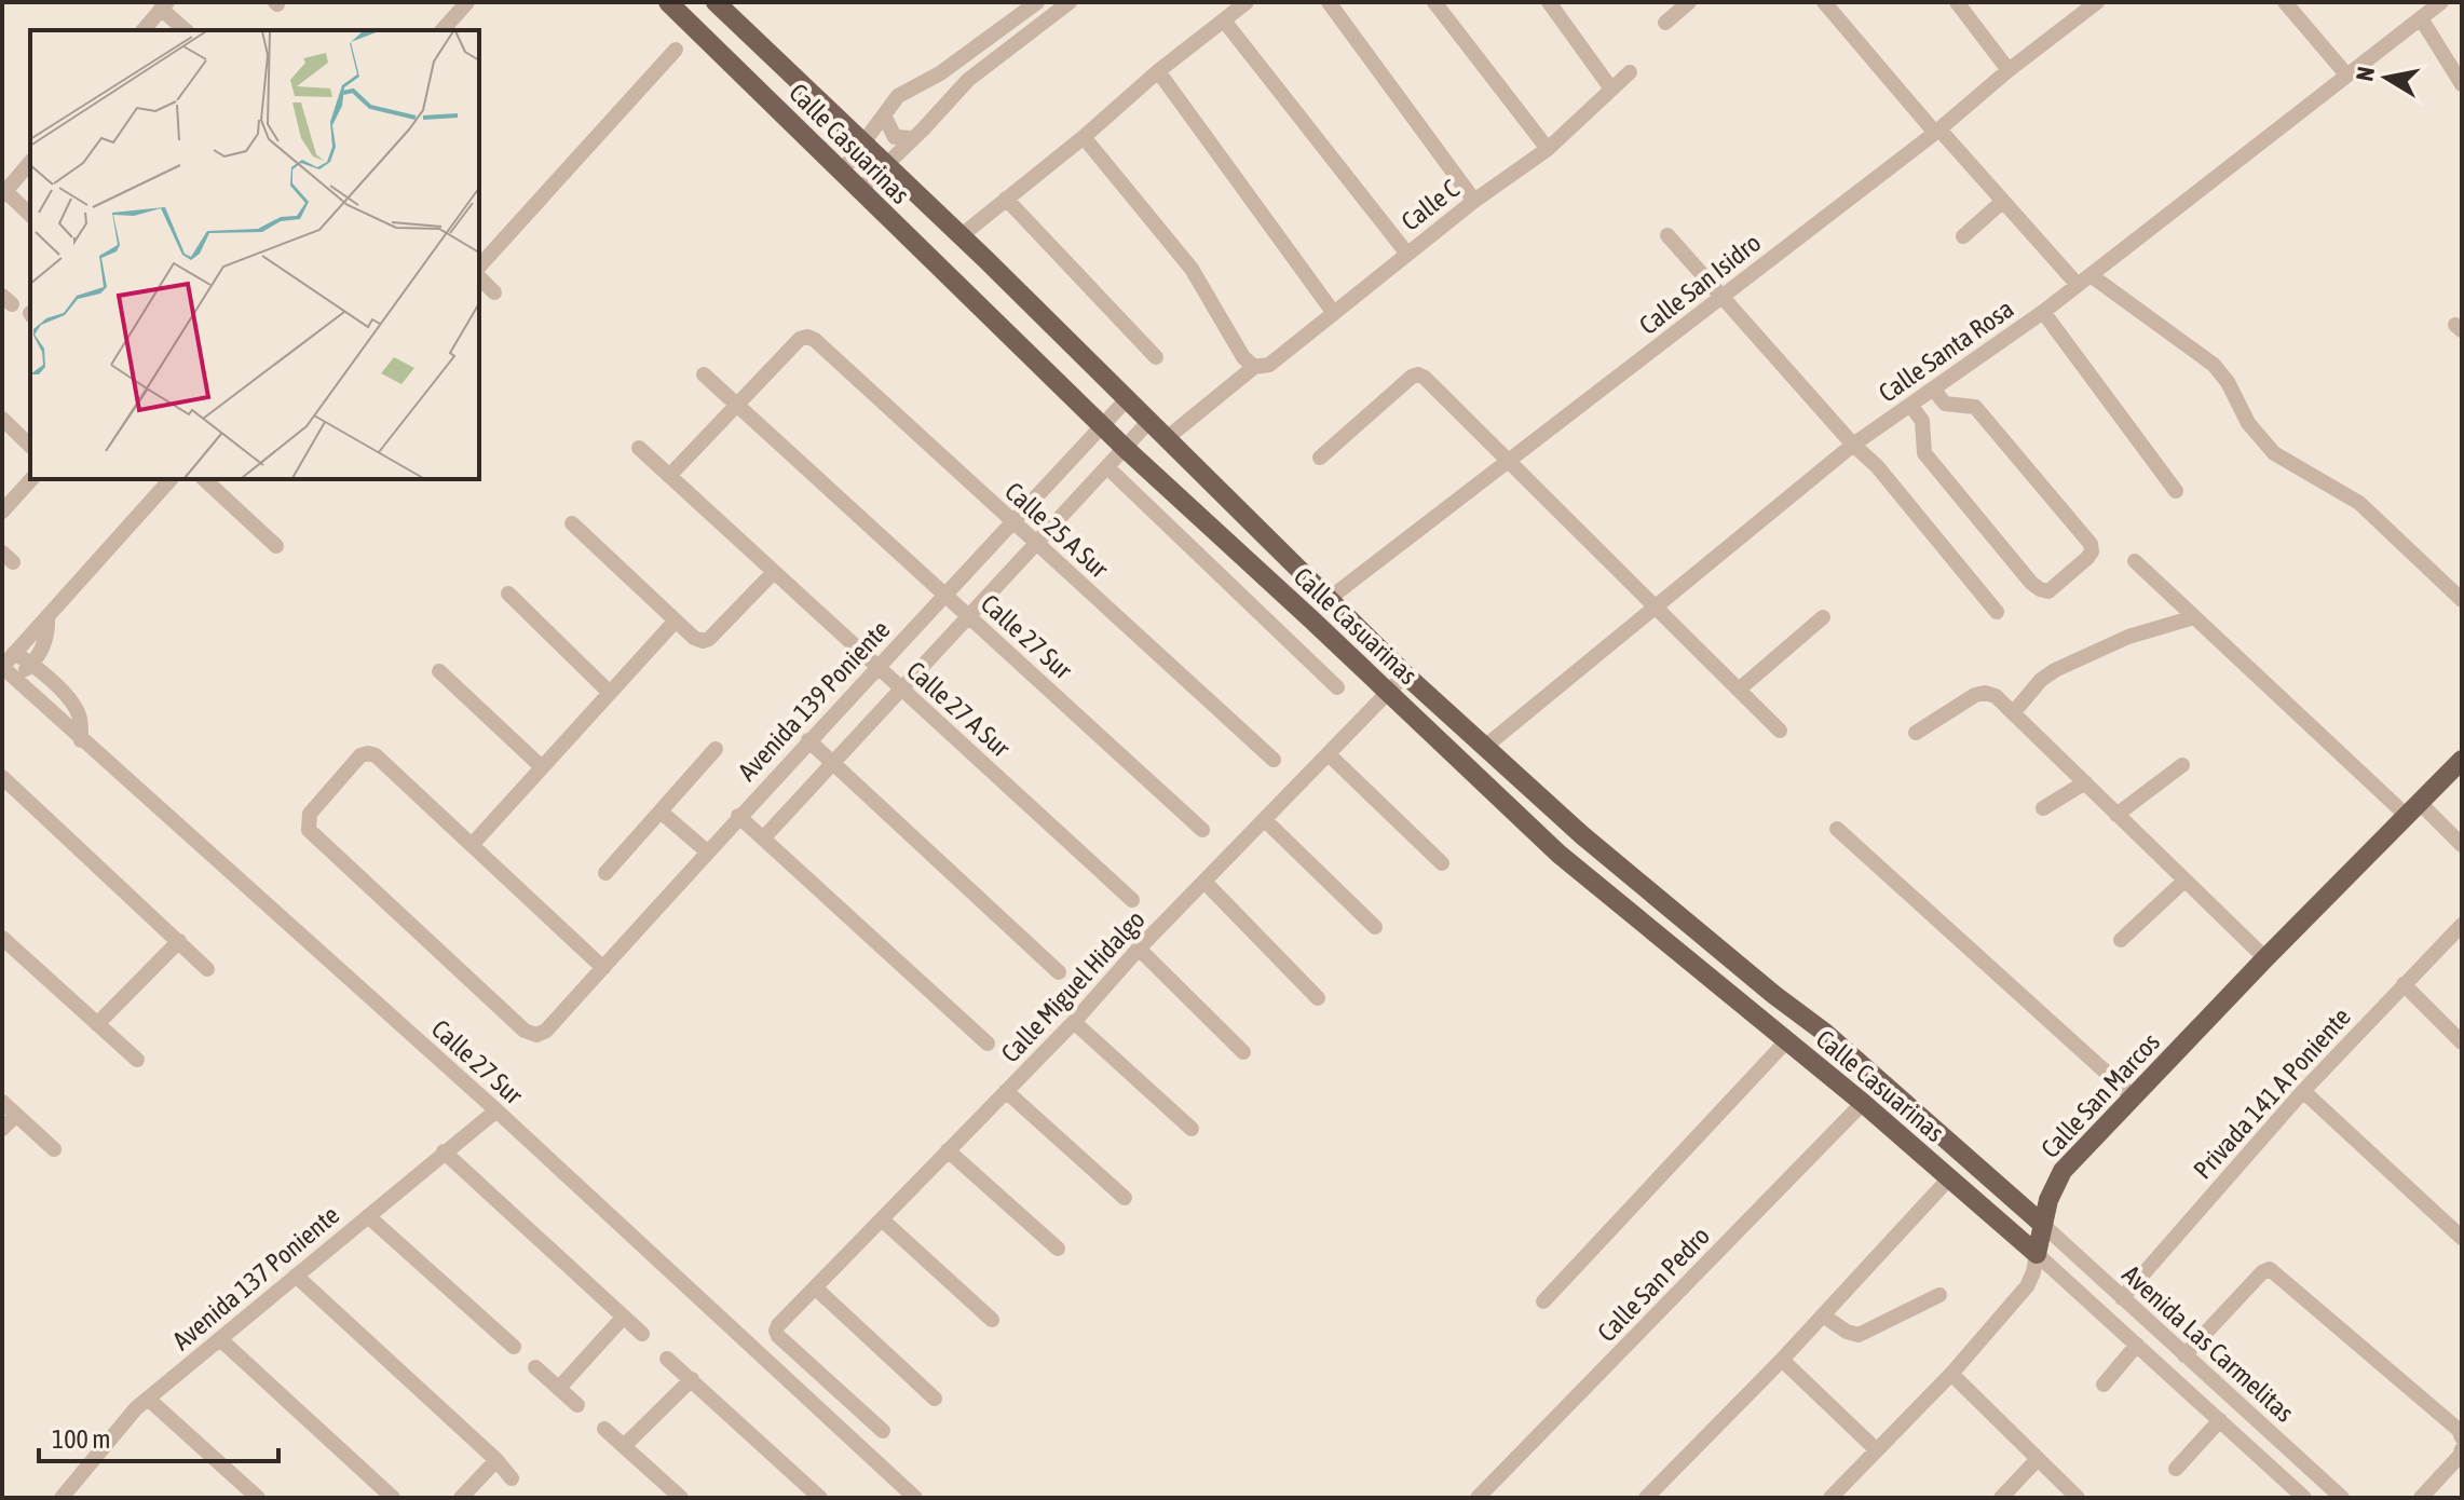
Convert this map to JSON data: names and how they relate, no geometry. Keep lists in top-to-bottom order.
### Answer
{
  "streets": {
    "main road": ["Calle Casuarinas", "Calle San Marcos"],
    "street": [
      "Calle C",
      "Calle San Isidro",
      "Calle Santa Rosa",
      "Calle 25 A Sur",
      "Calle 27 Sur",
      "Avenida 139 Poniente",
      "Calle 27 A Sur",
      "Calle Miguel Hidalgo",
      "Privada 141 A Poniente",
      "Avenida 137 Poniente",
      "Calle San Pedro",
      "Avenida Las Carmelitas"
    ]
  },
  "crossings": [
    ["Calle Casuarinas", "Calle C"],
    ["Calle Casuarinas", "Calle San Isidro"],
    ["Calle Casuarinas", "Calle Santa Rosa"],
    ["Calle Casuarinas", "Avenida 139 Poniente"],
    ["Calle Casuarinas", "Calle Miguel Hidalgo"],
    ["Calle Casuarinas", "Calle San Marcos"],
    ["Calle Casuarinas", "Calle San Pedro"],
    ["Calle Casuarinas", "Avenida Las Carmelitas"],
    ["Calle 25 A Sur", "Calle 27 Sur"],
    ["Calle 25 A Sur", "Avenida 139 Poniente"],
    ["Calle 27 Sur", "Avenida 139 Poniente"],
    ["Calle 27 Sur", "Avenida 137 Poniente"],
    ["Avenida 139 Poniente", "Calle 27 A Sur"],
    ["Privada 141 A Poniente", "Avenida Las Carmelitas"],
    ["Calle San Marcos", "Avenida Las Carmelitas"]
  ],
  "scale_bar": "100 m",
  "north": "left"
}
